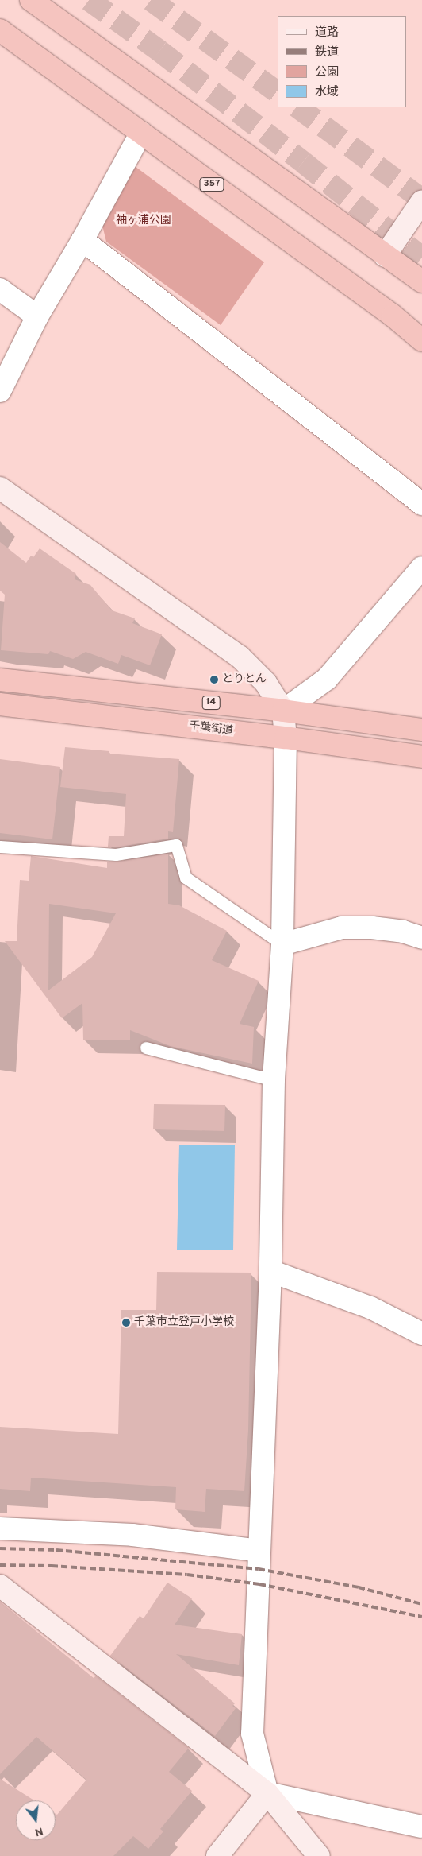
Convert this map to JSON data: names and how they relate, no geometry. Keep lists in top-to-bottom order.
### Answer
{
  "streets": {
    "highway": ["357", "14", "千葉街道"]
  },
  "parks": ["袖ヶ浦公園"],
  "places": ["とりとん", "千葉市立登戸小学校"],
  "legend": [
    "道路",
    "鉄道",
    "公園",
    "水域"
  ],
  "north": "bottom"
}
